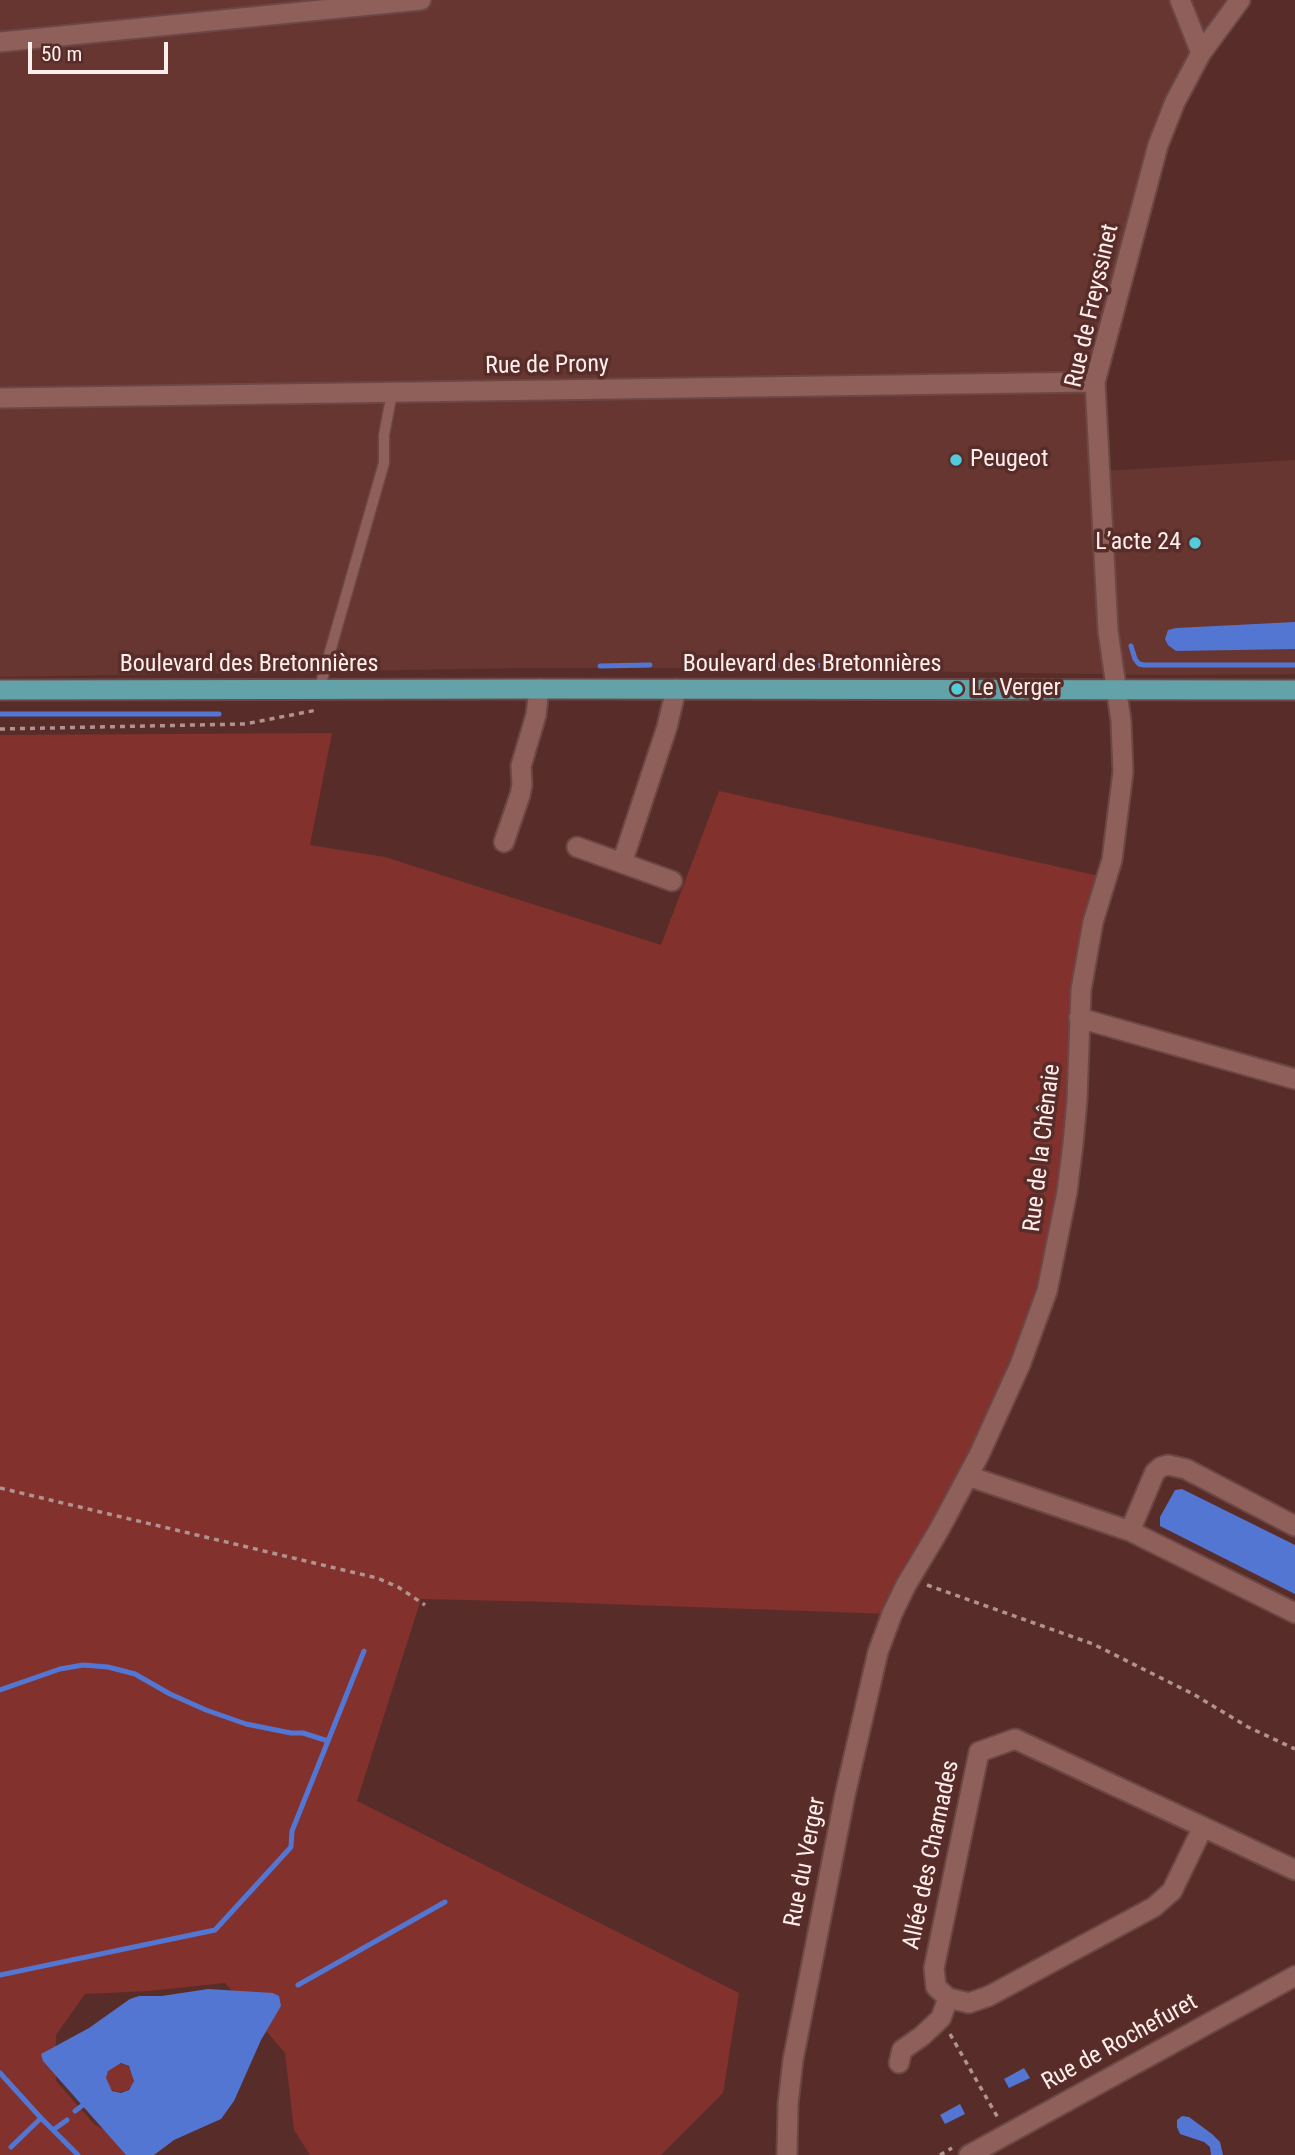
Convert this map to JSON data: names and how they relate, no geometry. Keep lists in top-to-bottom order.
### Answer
{
  "streets": {
    "main road": ["Boulevard des Bretonnières"],
    "street": [
      "Rue de Freyssinet",
      "Rue de Prony",
      "Rue de la Chênaie",
      "Allée des Chamades",
      "Rue du Verger",
      "Rue de Rochefuret"
    ]
  },
  "crossings": [
    ["Rue de Freyssinet", "Rue de Prony"],
    ["Rue de Freyssinet", "Boulevard des Bretonnières"],
    ["Rue de Freyssinet", "Rue de la Chênaie"],
    ["Boulevard des Bretonnières", "Rue de la Chênaie"],
    ["Rue de la Chênaie", "Rue du Verger"]
  ],
  "places": ["Peugeot", "L’acte 24", "Le Verger"],
  "scale_bar": "50 m"
}
